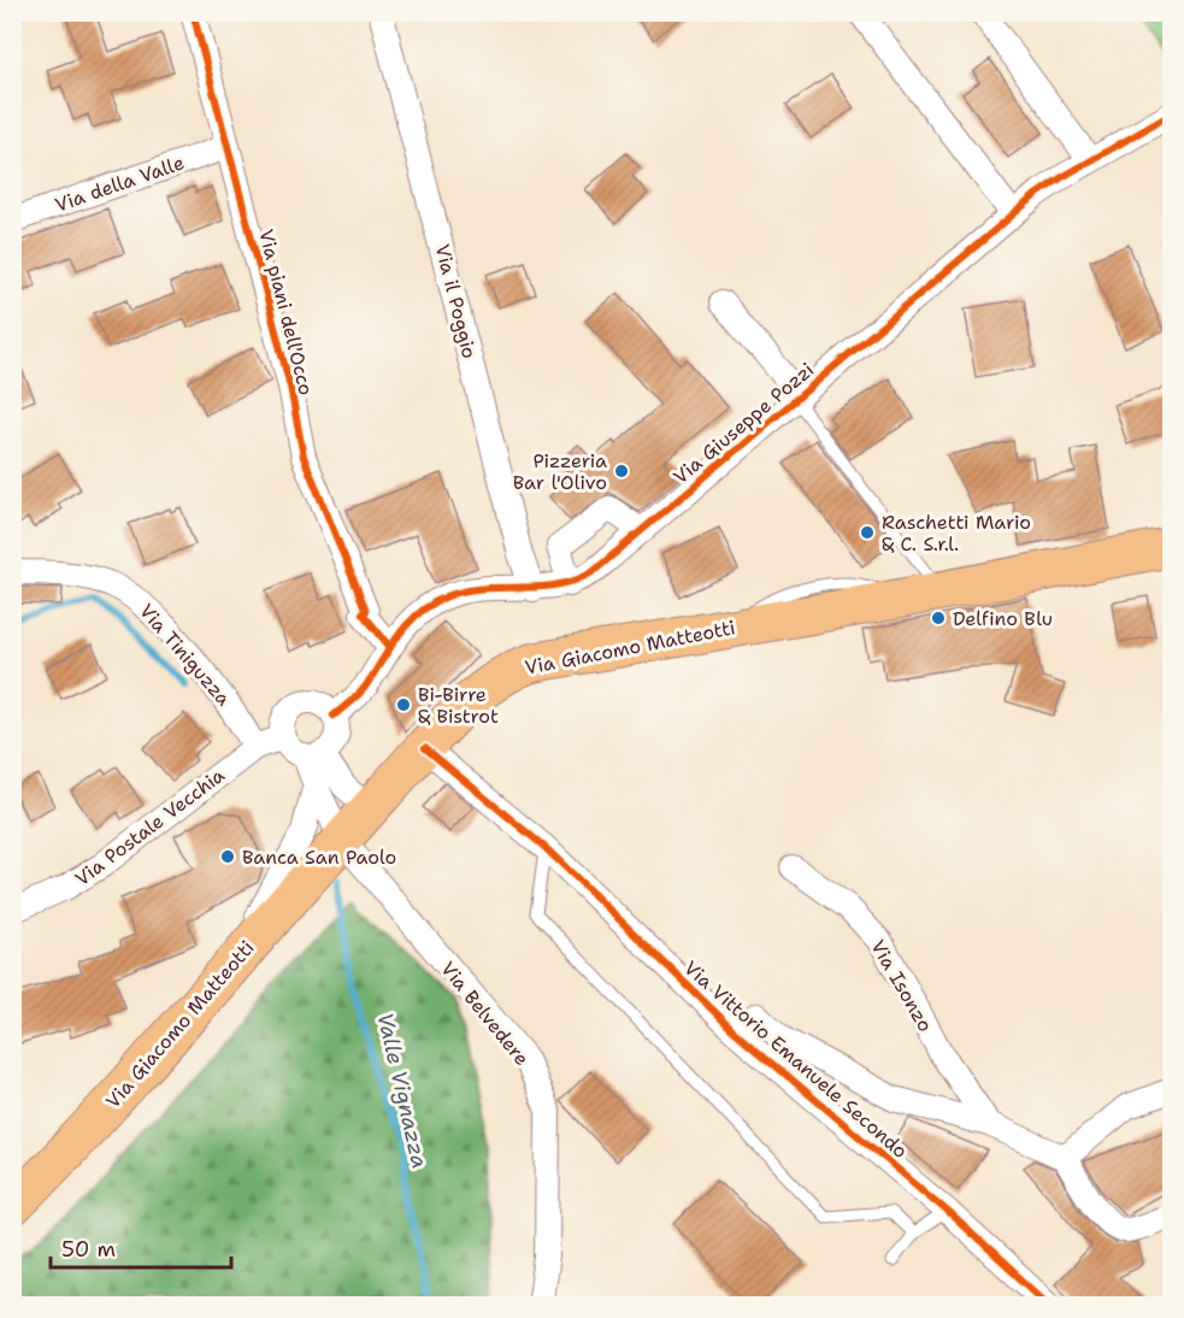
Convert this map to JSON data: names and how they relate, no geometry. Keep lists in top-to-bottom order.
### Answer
{
  "streets": {
    "main road": ["Via Giacomo Matteotti"],
    "street": [
      "Via della Valle",
      "Via il Poggio",
      "Via piani dell'Occo",
      "Via Giuseppe Pozzi",
      "Via Tiniguzza",
      "Via Postale Vecchia",
      "Via Isonzo",
      "Via Belvedere",
      "Via Vittorio Emanuele Secondo"
    ]
  },
  "crossings": [
    ["Via della Valle", "Via piani dell'Occo"],
    ["Via il Poggio", "Via Giuseppe Pozzi"],
    ["Via piani dell'Occo", "Via Giuseppe Pozzi"],
    ["Via Giuseppe Pozzi", "Via Postale Vecchia"],
    ["Via Giuseppe Pozzi", "Via Belvedere"],
    ["Via Giacomo Matteotti", "Via Belvedere"],
    ["Via Giacomo Matteotti", "Via Vittorio Emanuele Secondo"],
    ["Via Tiniguzza", "Via Postale Vecchia"],
    ["Via Postale Vecchia", "Via Belvedere"]
  ],
  "water": ["Valle Vignazza"],
  "places": [
    "Pizzeria Bar l'Olivo",
    "Raschetti Mario & C. S.r.l.",
    "Delfino Blu",
    "Bi-Birre & Bistrot",
    "Banca San Paolo"
  ],
  "scale_bar": "50 m"
}
